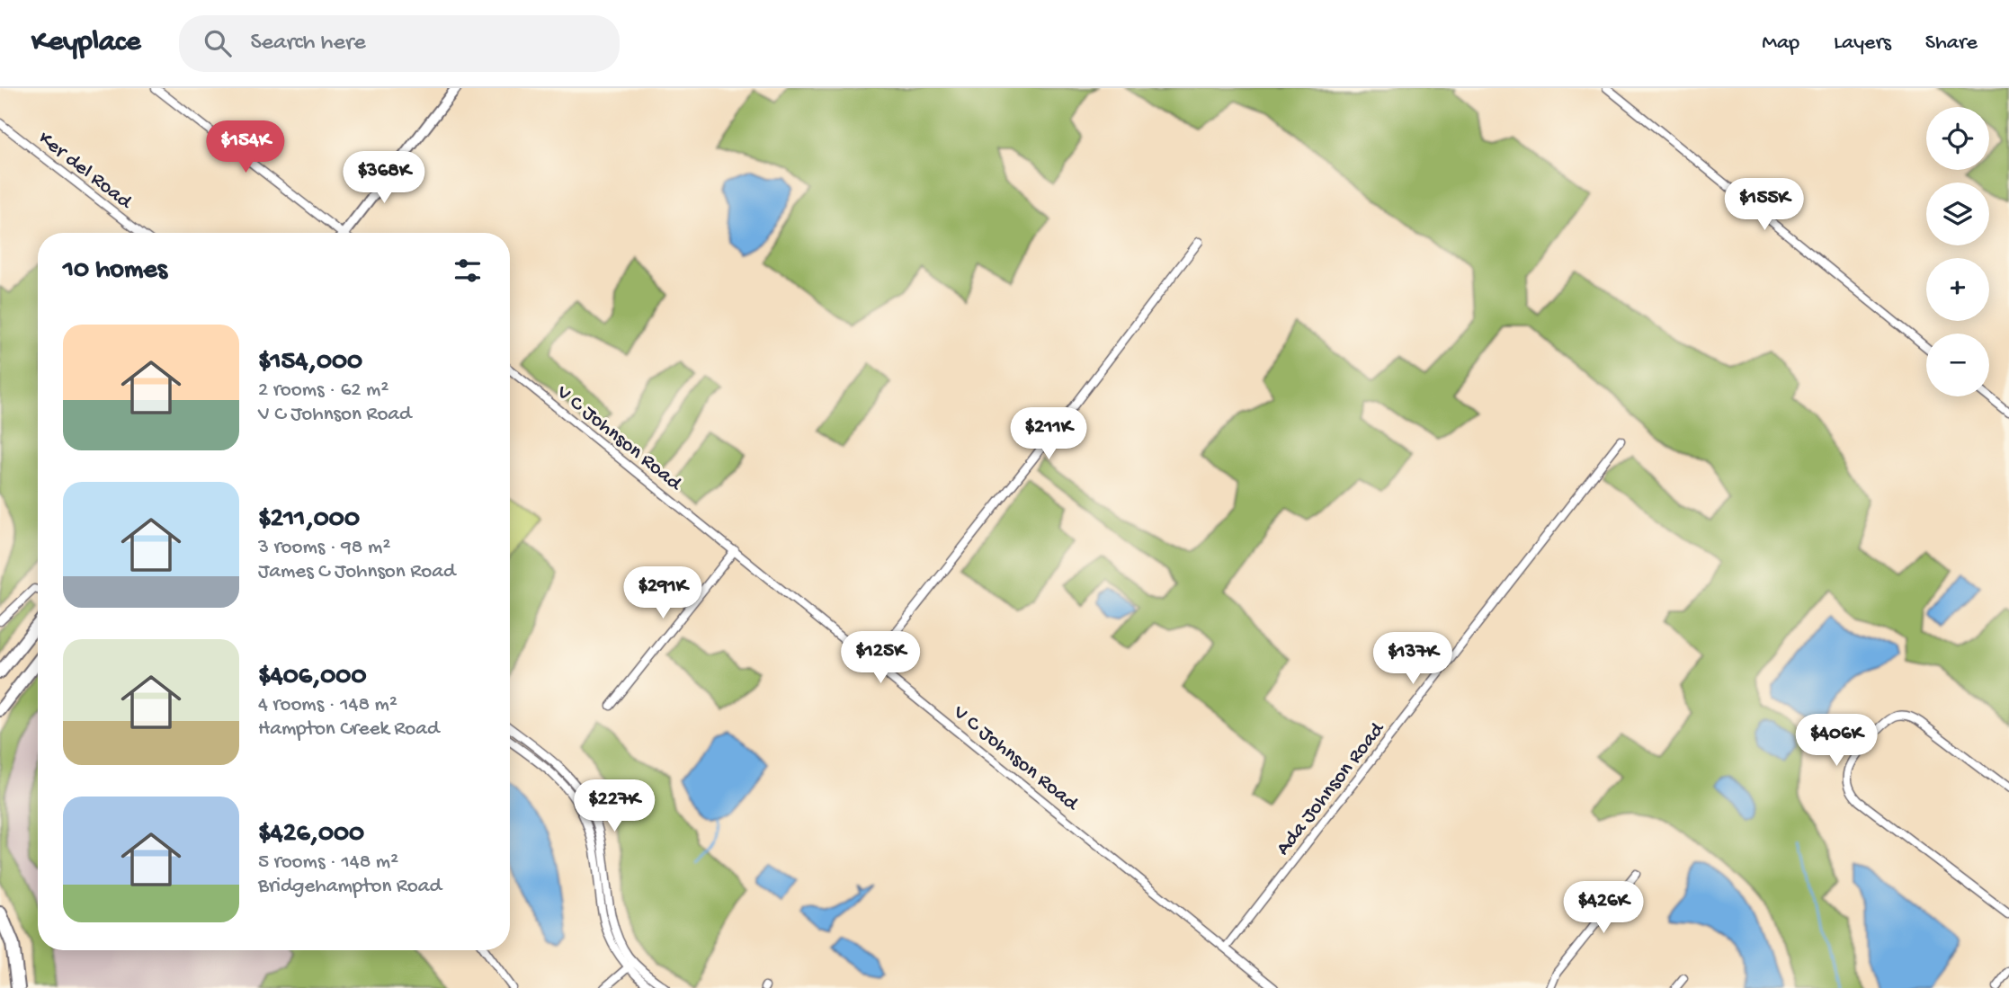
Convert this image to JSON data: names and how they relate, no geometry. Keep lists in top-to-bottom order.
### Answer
{
  "streets": {
    "street": ["Ker del Road", "V C Johnson Road", "Ada Johnson Road"]
  },
  "crossings": [
    ["V C Johnson Road", "Ada Johnson Road"]
  ],
  "page": {
    "header": "Keyplace",
    "search": "Search here",
    "nav": ["Map", "Layers", "Share"],
    "map_buttons": ["+", "−"],
    "price": [
      "$154K",
      "$368K",
      "$155K",
      "$211K",
      "$291K",
      "$125K",
      "$137K",
      "$406K",
      "$227K",
      "$426K"
    ],
    "heading": "10 homes",
    "list": [
      {
        "name": "$154,000",
        "note": "2 rooms · 62 m² · V C Johnson Road"
      },
      {
        "name": "$211,000",
        "note": "3 rooms · 98 m² · James C Johnson Road"
      },
      {
        "name": "$406,000",
        "note": "4 rooms · 148 m² · Hampton Creek Road"
      },
      {
        "name": "$426,000",
        "note": "5 rooms · 148 m² · Bridgehampton Road"
      }
    ]
  }
}
